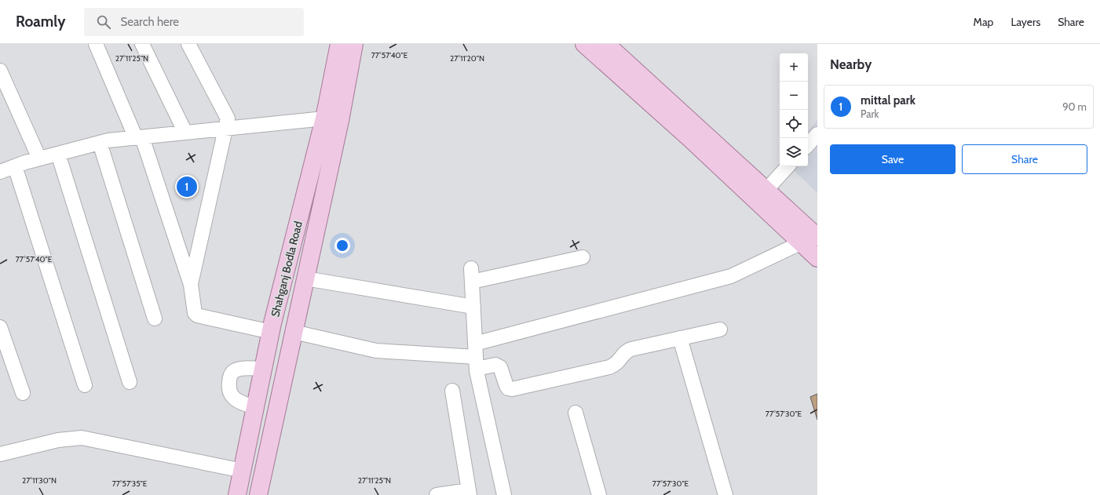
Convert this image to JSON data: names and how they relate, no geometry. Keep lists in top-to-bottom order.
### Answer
{
  "streets": {
    "main road": ["Shahganj Bodla Road"]
  },
  "page": {
    "header": "Roamly",
    "search": "Search here",
    "nav": ["Map", "Layers", "Share"],
    "heading": "Nearby",
    "map_buttons": ["+", "−"],
    "list": [
      {
        "mark": "1",
        "name": "mittal park",
        "note": "Park",
        "value": "90 m"
      }
    ],
    "buttons": ["Save", "Share"],
    "pins": "1"
  },
  "coordinates": [
    "77°57'40\"E",
    "27°11'25\"N",
    "27°11'20\"N",
    "77°57'30\"E",
    "27°11'30\"N",
    "77°57'35\"E"
  ]
}
